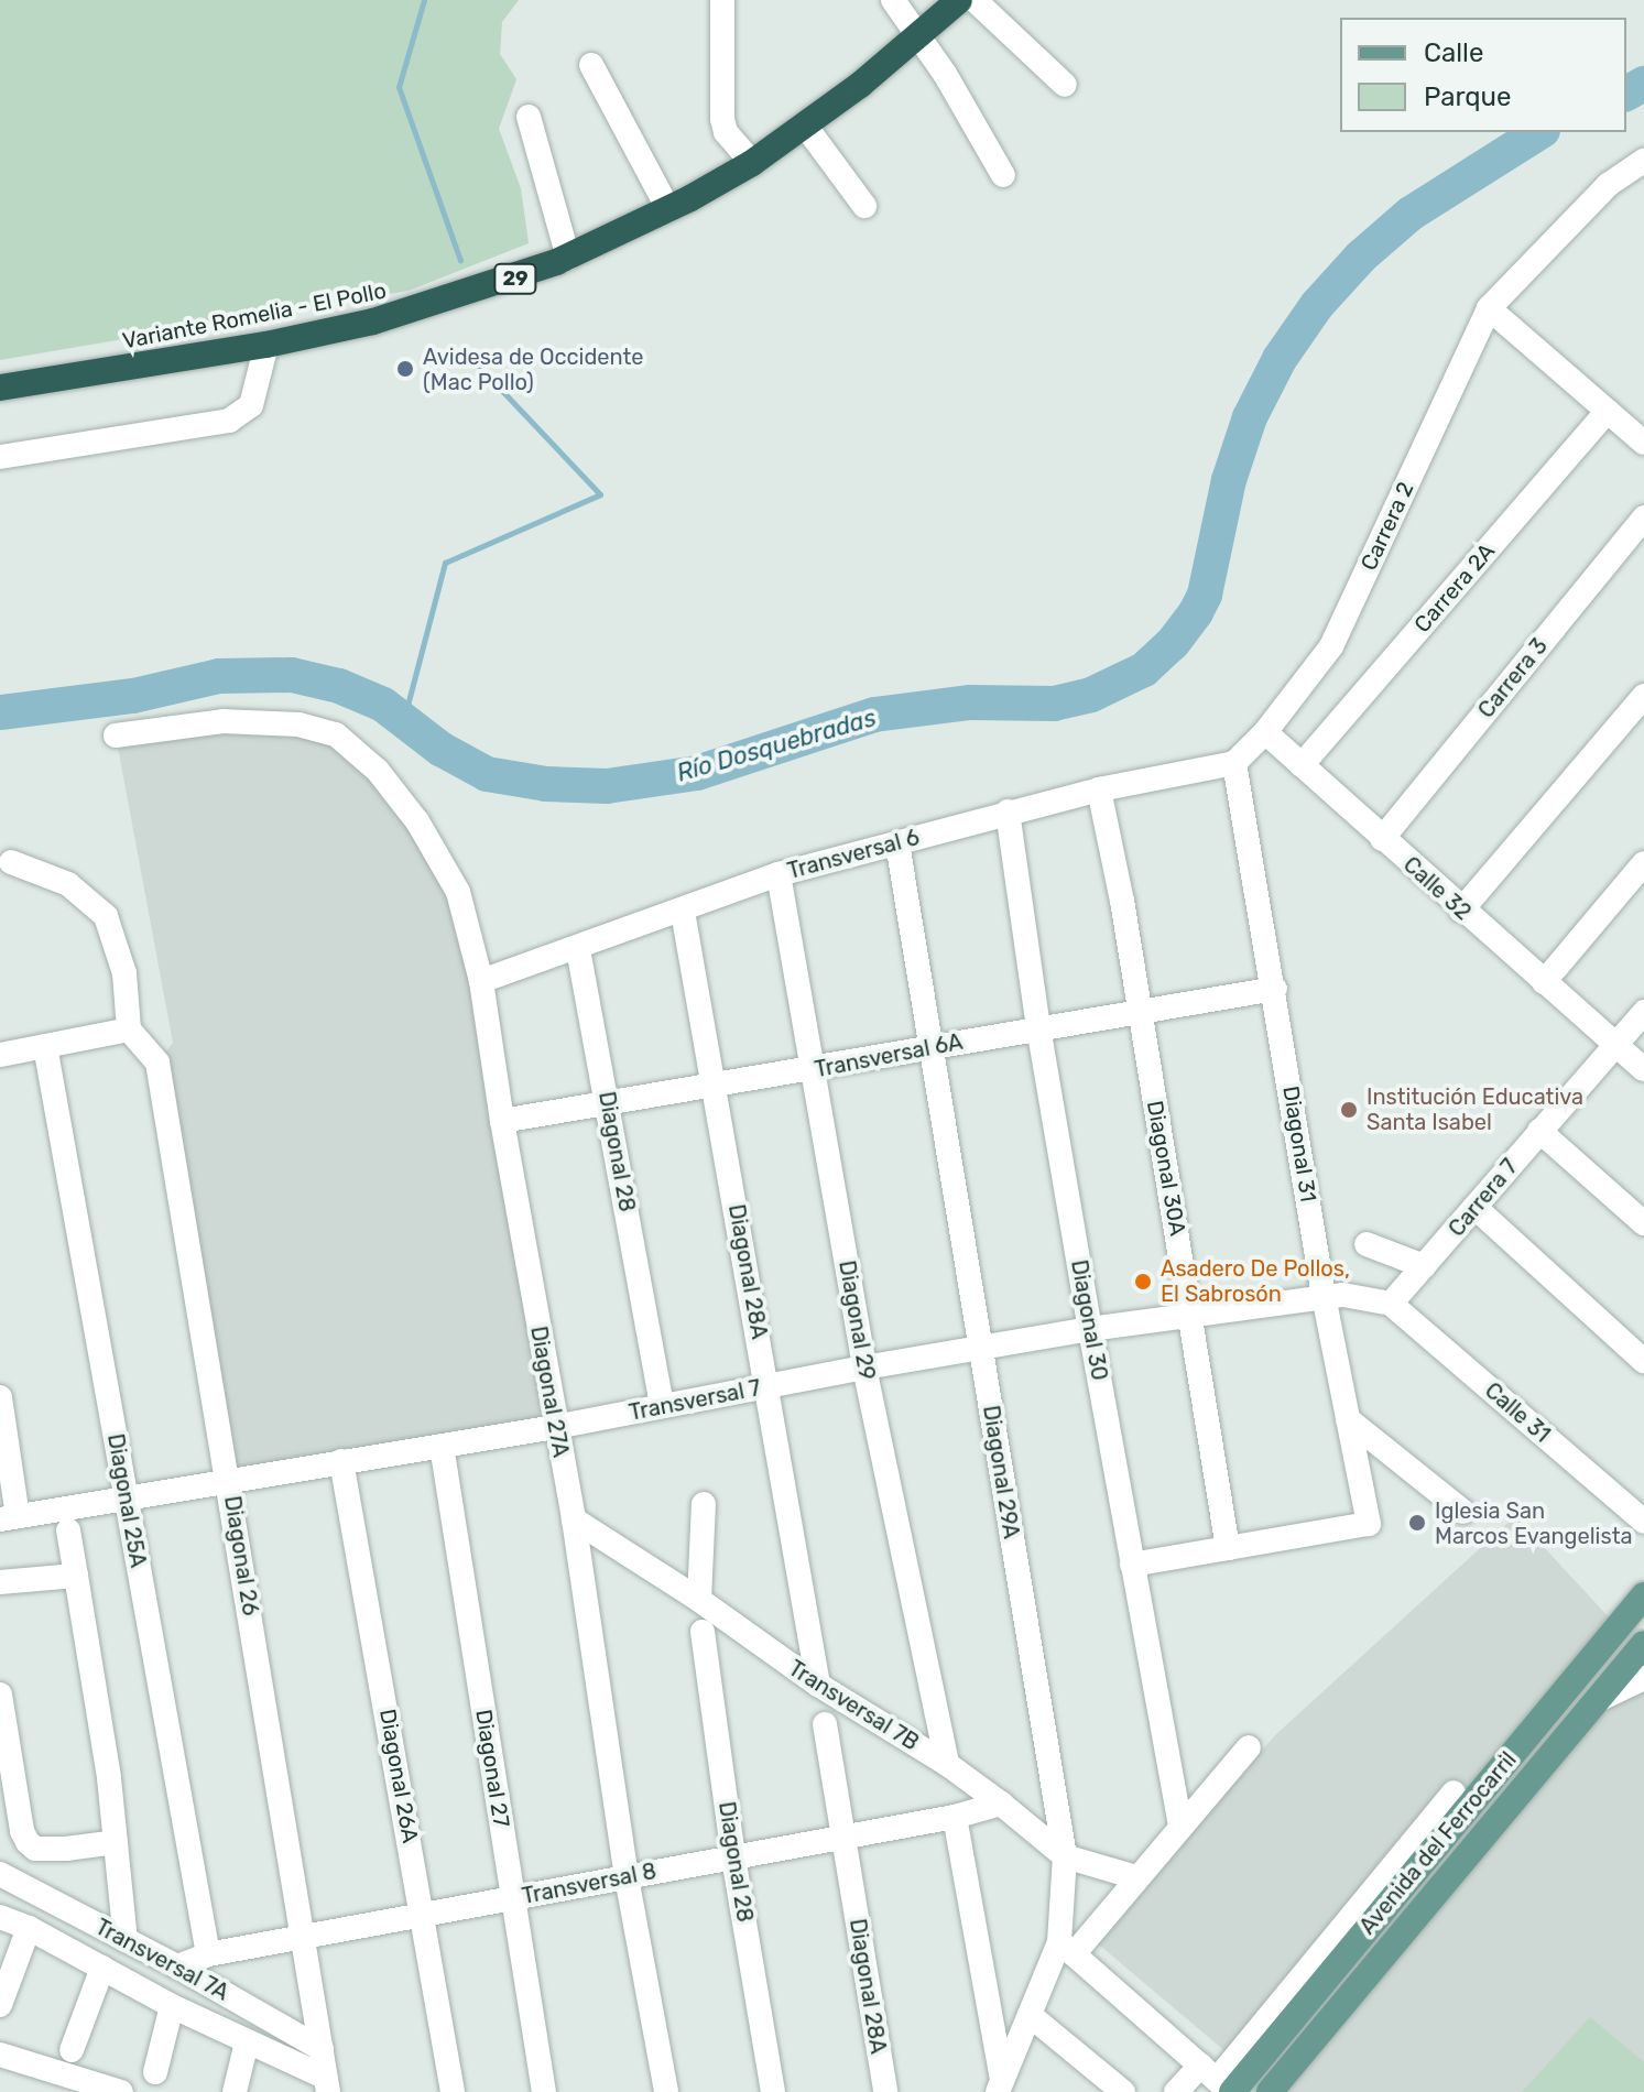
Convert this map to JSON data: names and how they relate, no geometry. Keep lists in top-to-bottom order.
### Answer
{
  "streets": {
    "highway": ["29", "Variante Romelia - El Pollo"],
    "main road": ["Avenida del Ferrocarril"],
    "street": [
      "Carrera 2",
      "Carrera 2A",
      "Carrera 3",
      "Transversal 6",
      "Calle 32",
      "Transversal 6A",
      "Diagonal 31",
      "Diagonal 28",
      "Diagonal 30A",
      "Carrera 7",
      "Diagonal 28A",
      "Diagonal 29",
      "Diagonal 30",
      "Diagonal 27A",
      "Transversal 7",
      "Calle 31",
      "Diagonal 29A",
      "Diagonal 25A",
      "Diagonal 26",
      "Transversal 7B",
      "Diagonal 27",
      "Diagonal 26A",
      "Transversal 8",
      "Transversal 7A"
    ]
  },
  "crossings": [
    ["Carrera 2", "Calle 32"],
    ["Carrera 2A", "Calle 32"],
    ["Carrera 3", "Calle 32"],
    ["Transversal 6", "Diagonal 31"],
    ["Transversal 6", "Diagonal 28"],
    ["Transversal 6", "Diagonal 30A"],
    ["Transversal 6", "Diagonal 28A"],
    ["Transversal 6", "Diagonal 29"],
    ["Transversal 6", "Diagonal 30"],
    ["Transversal 6", "Diagonal 27A"],
    ["Transversal 6", "Diagonal 29A"],
    ["Calle 32", "Carrera 7"],
    ["Transversal 6A", "Diagonal 31"],
    ["Transversal 6A", "Diagonal 28"],
    ["Transversal 6A", "Diagonal 30A"],
    ["Transversal 6A", "Diagonal 28A"],
    ["Transversal 6A", "Diagonal 29"],
    ["Transversal 6A", "Diagonal 30"],
    ["Transversal 6A", "Diagonal 27A"],
    ["Transversal 6A", "Diagonal 29A"],
    ["Diagonal 31", "Diagonal 30A"],
    ["Diagonal 31", "Transversal 7"],
    ["Diagonal 28", "Transversal 7"],
    ["Diagonal 28", "Transversal 8"],
    ["Diagonal 30A", "Transversal 7"],
    ["Carrera 7", "Transversal 7"],
    ["Carrera 7", "Calle 31"],
    ["Diagonal 28A", "Transversal 7"],
    ["Diagonal 28A", "Transversal 7B"],
    ["Diagonal 28A", "Transversal 8"],
    ["Diagonal 29", "Transversal 7"],
    ["Diagonal 29", "Transversal 7B"],
    ["Diagonal 30", "Transversal 7"],
    ["Diagonal 27A", "Transversal 7"],
    ["Diagonal 27A", "Transversal 7B"],
    ["Diagonal 27A", "Transversal 8"],
    ["Transversal 7", "Calle 31"],
    ["Transversal 7", "Diagonal 29A"],
    ["Transversal 7", "Diagonal 25A"],
    ["Transversal 7", "Diagonal 26"],
    ["Transversal 7", "Diagonal 27"],
    ["Transversal 7", "Diagonal 26A"],
    ["Diagonal 29A", "Transversal 7B"],
    ["Diagonal 25A", "Transversal 8"],
    ["Diagonal 26", "Transversal 8"],
    ["Diagonal 26", "Transversal 7A"],
    ["Transversal 7B", "Transversal 8"],
    ["Diagonal 27", "Transversal 8"],
    ["Diagonal 26A", "Transversal 8"],
    ["Transversal 8", "Transversal 7A"]
  ],
  "water": ["Río Dosquebradas"],
  "places": [
    "Avidesa de Occidente (Mac Pollo)",
    "Institución Educativa Santa Isabel",
    "Asadero De Pollos, El Sabrosón",
    "Iglesia San Marcos Evangelista"
  ],
  "legend": ["Calle", "Parque"]
}
